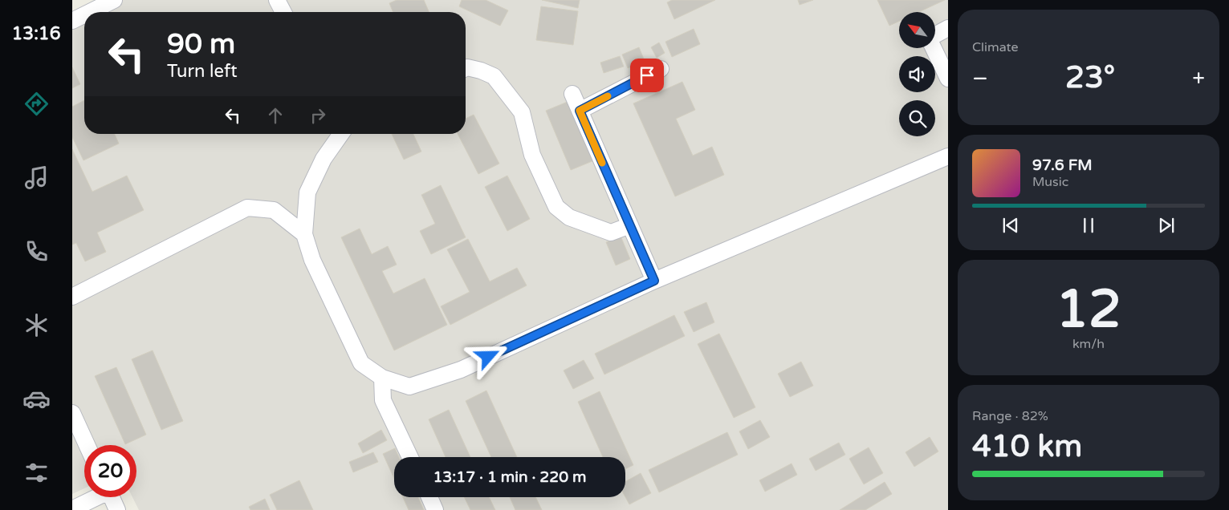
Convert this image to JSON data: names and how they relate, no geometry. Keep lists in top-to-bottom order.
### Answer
{
  "north": "top left",
  "page": {
    "tabs": "13:16",
    "tile": [
      "Climate",
      ["12", "km/h"],
      ["Range · 82%", "410 km"]
    ],
    "turn": ["90 m", "Turn left"],
    "heat": ["−", "23°", "+"],
    "song": ["97.6 FM", "Music"],
    "limit": "20",
    "trip": "13:17 · 1 min · 220 m"
  }
}
